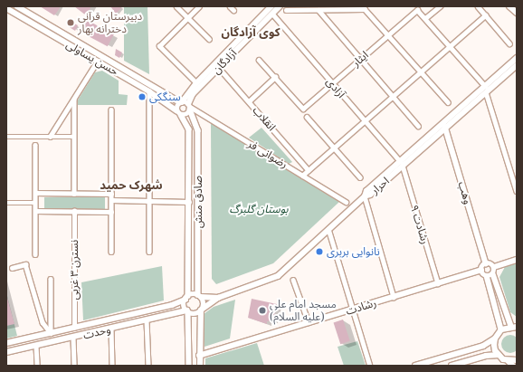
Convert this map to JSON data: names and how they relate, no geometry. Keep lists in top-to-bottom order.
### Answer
{
  "streets": {
    "street": [
      "حسن یساولی",
      "ایثار",
      "آزادگان",
      "آزادی",
      "انقلاب",
      "رضوانی فر",
      "احرار",
      "وهب",
      "صادق منش",
      "رشادت ۹",
      "نسترن ۳ غربی",
      "رشادت",
      "وحدت"
    ]
  },
  "crossings": [
    ["حسن یساولی", "آزادگان"],
    ["حسن یساولی", "رضوانی فر"],
    ["حسن یساولی", "صادق منش"],
    ["ایثار", "آزادی"],
    ["آزادگان", "آزادی"],
    ["آزادگان", "انقلاب"],
    ["آزادگان", "رضوانی فر"],
    ["آزادگان", "صادق منش"],
    ["آزادی", "احرار"],
    ["آزادی", "رشادت ۹"],
    ["رضوانی فر", "صادق منش"],
    ["احرار", "وهب"],
    ["احرار", "رشادت ۹"],
    ["صادق منش", "وحدت"],
    ["رشادت ۹", "رشادت"],
    ["نسترن ۳ غربی", "وحدت"]
  ],
  "districts": ["کوی آزادگان", "شهرک حمید"],
  "parks": ["بوستان گلبرگ"],
  "places": [
    "دبیرستان قرآنی دخترانه بهار",
    "سنگکی",
    "نانوایی بربری",
    "مسجد امام علی (علیه السلام)"
  ]
}
